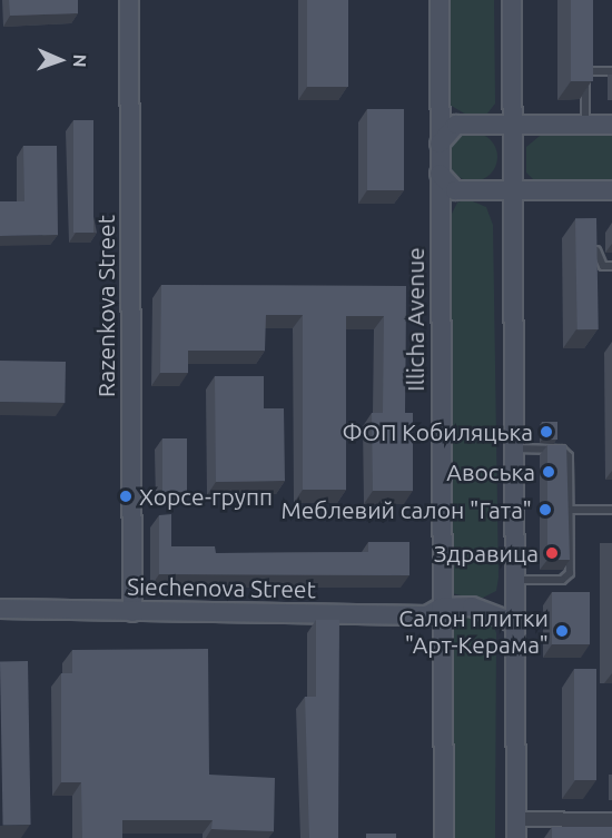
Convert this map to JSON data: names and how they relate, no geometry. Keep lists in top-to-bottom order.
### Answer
{
  "streets": {
    "main road": ["Razenkova Street", "Illicha Avenue", "Siechenova Street"]
  },
  "crossings": [
    ["Razenkova Street", "Siechenova Street"],
    ["Illicha Avenue", "Siechenova Street"]
  ],
  "places": [
    "ФОП Кобиляцька",
    "Авоська",
    "Хорсе-групп",
    "Меблевий салон \"Гата\"",
    "Здравица",
    "Салон плитки \"Арт-Керама\""
  ],
  "north": "right"
}
